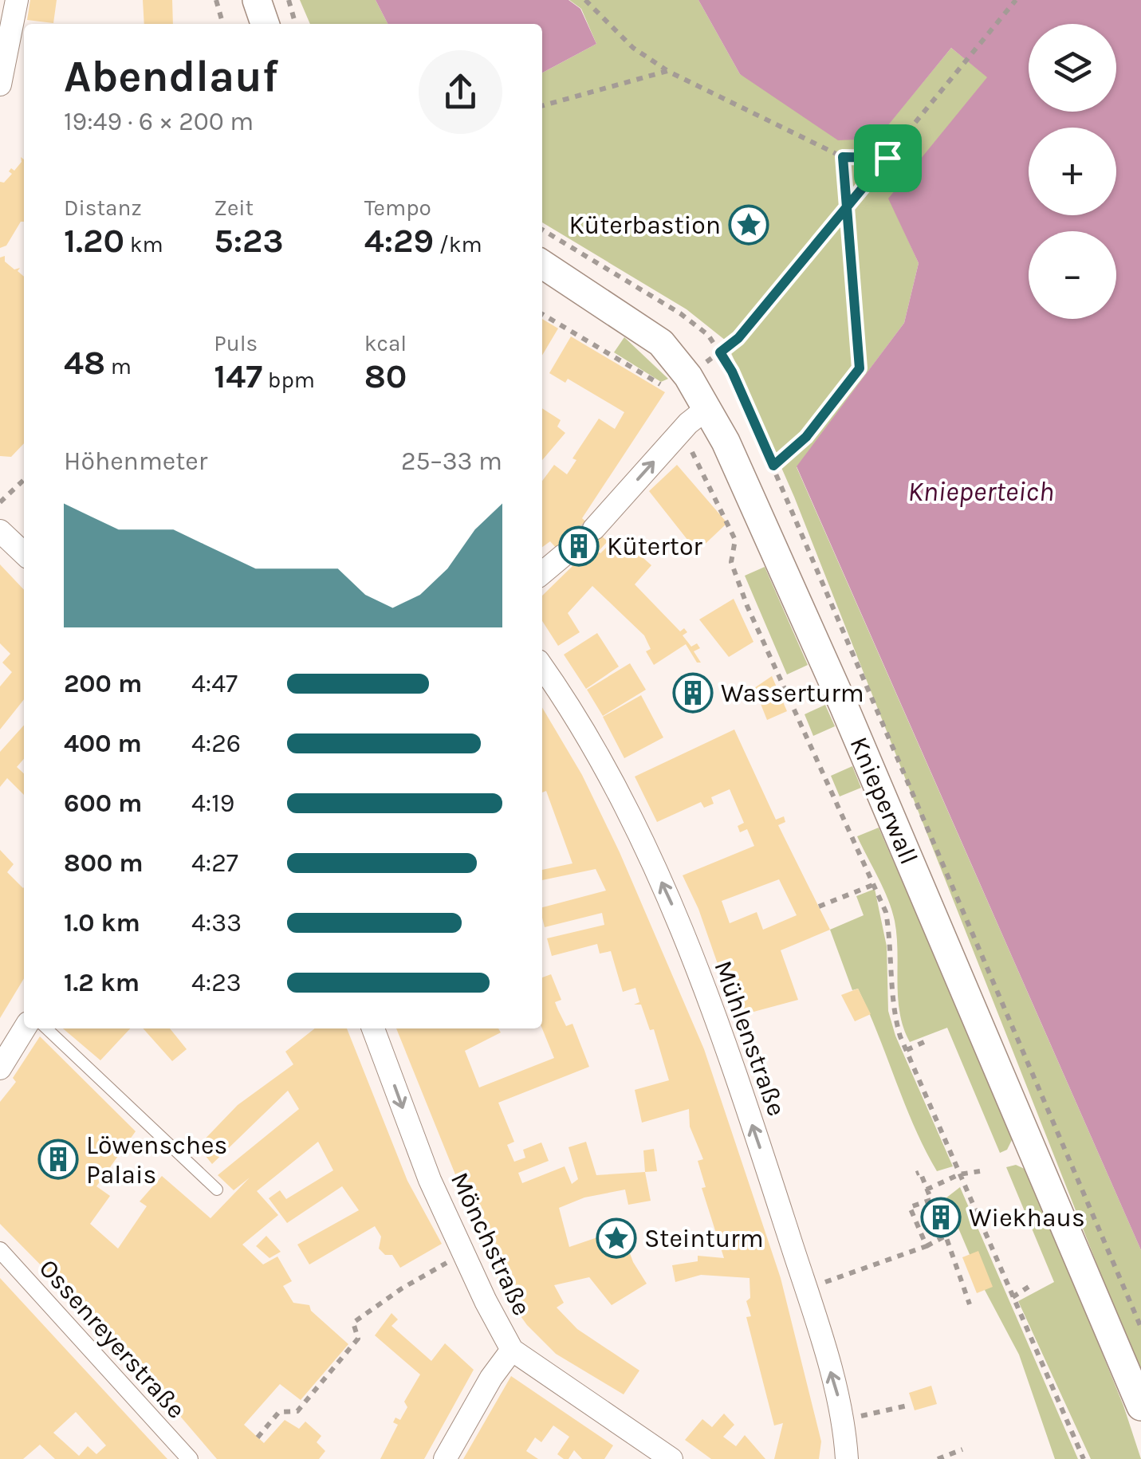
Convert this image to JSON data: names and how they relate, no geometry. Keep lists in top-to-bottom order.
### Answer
{
  "streets": {
    "street": [
      "Knieperwall",
      "Mühlenstraße",
      "Mönchstraße",
      "Ossenreyerstraße"
    ]
  },
  "one_way": ["Mühlenstraße", "Mönchstraße"],
  "water": ["Knieperteich"],
  "places": {
    "place": ["Küterbastion", "Steinturm"],
    "building": [
      "Kütertor",
      "Wasserturm",
      "Löwensches Palais",
      "Wiekhaus"
    ]
  },
  "page": {
    "map_buttons": ["+", "−"],
    "heading": ["Abendlauf", "19:49 · 6 × 200 m"],
    "stats": [
      ["Distanz", "1.20 km"],
      ["Zeit", "5:23"],
      ["Tempo", "4:29 /km"],
      ["48 m"],
      ["Puls", "147 bpm"],
      ["kcal", "80"]
    ],
    "chart": ["Höhenmeter", "25–33 m"],
    "list": [
      {
        "name": "200 m",
        "note": "4:47"
      },
      {
        "name": "400 m",
        "note": "4:26"
      },
      {
        "name": "600 m",
        "note": "4:19"
      },
      {
        "name": "800 m",
        "note": "4:27"
      },
      {
        "name": "1.0 km",
        "note": "4:33"
      },
      {
        "name": "1.2 km",
        "note": "4:23"
      }
    ]
  }
}
